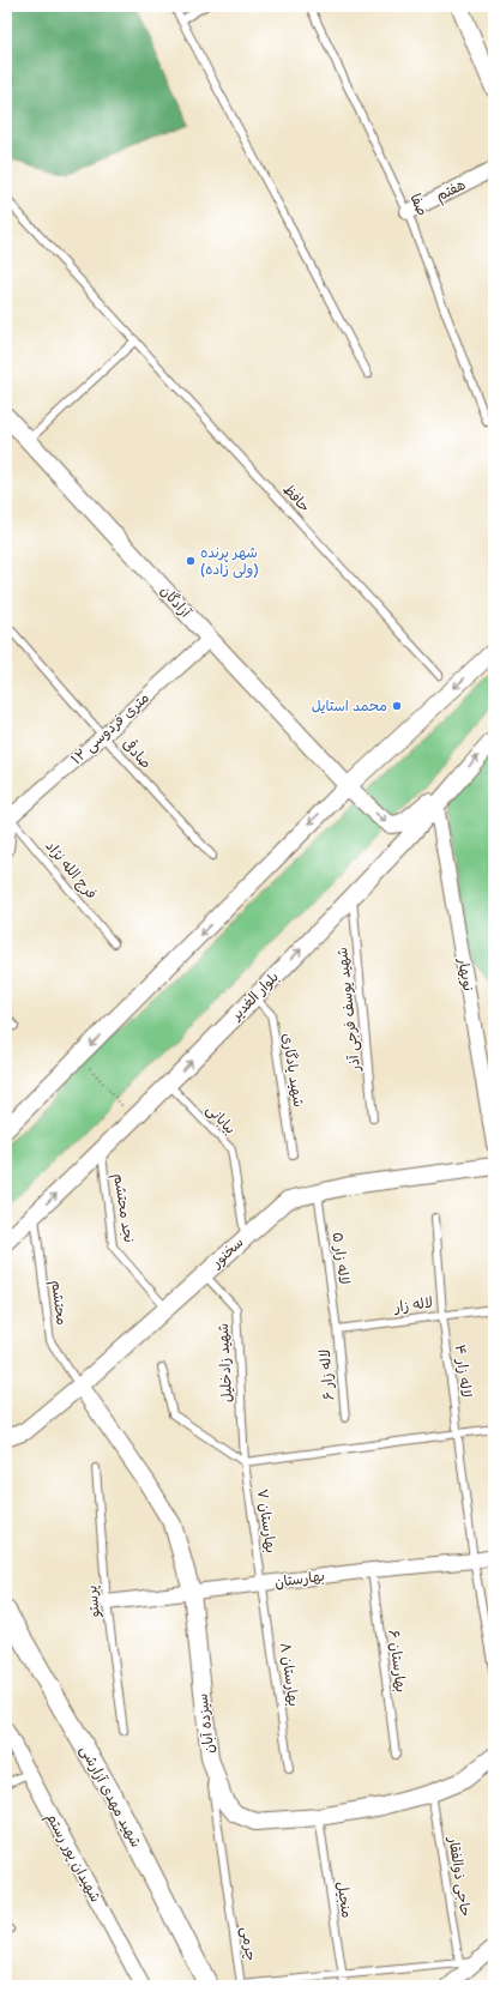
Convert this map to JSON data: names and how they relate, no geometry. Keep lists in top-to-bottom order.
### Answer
{
  "streets": {
    "main road": ["شهید مهدی آزارشی"],
    "street": [
      "هفتم",
      "آزادگان",
      "۱۲ متری فردوسی",
      "نوبهار",
      "بلوار الغدیر",
      "سخنور",
      "بهارستان",
      "سیزده آبان",
      "شهیدان پور رستم"
    ],
    "lane": [
      "صفا",
      "حافظ",
      "صادقی",
      "فرج الله نژاد",
      "شهید یوسف فرجی آذر",
      "شهید یادگاری",
      "بیابانی",
      "نجد محتشم",
      "لاله زار ۵",
      "محتشم",
      "لاله زار",
      "شهید زادخلیل",
      "لاله زار ۴",
      "لاله زار ۶",
      "بهارستان ۷",
      "پرستو",
      "بهارستان ۶",
      "بهارستان ۸",
      "حاجی ذوالفقار",
      "منجیل",
      "چرمی"
    ]
  },
  "crossings": [
    ["هفتم", "صفا"],
    ["آزادگان", "۱۲ متری فردوسی"],
    ["آزادگان", "بلوار الغدیر"],
    ["۱۲ متری فردوسی", "صادقی"],
    ["۱۲ متری فردوسی", "فرج الله نژاد"],
    ["نوبهار", "بلوار الغدیر"],
    ["بلوار الغدیر", "شهید یوسف فرجی آذر"],
    ["بلوار الغدیر", "شهید یادگاری"],
    ["بلوار الغدیر", "بیابانی"],
    ["بلوار الغدیر", "نجد محتشم"],
    ["بلوار الغدیر", "محتشم"],
    ["بیابانی", "سخنور"],
    ["نجد محتشم", "سخنور"],
    ["سخنور", "لاله زار ۵"],
    ["سخنور", "محتشم"],
    ["سخنور", "شهید زادخلیل"],
    ["سخنور", "سیزده آبان"],
    ["لاله زار ۵", "لاله زار"],
    ["لاله زار ۵", "لاله زار ۶"],
    ["محتشم", "سیزده آبان"],
    ["لاله زار", "لاله زار ۴"],
    ["لاله زار", "لاله زار ۶"],
    ["شهید زادخلیل", "بهارستان ۷"],
    ["لاله زار ۴", "بهارستان"],
    ["بهارستان ۷", "بهارستان"],
    ["بهارستان ۷", "بهارستان ۸"],
    ["بهارستان", "پرستو"],
    ["بهارستان", "بهارستان ۶"],
    ["بهارستان", "بهارستان ۸"],
    ["بهارستان", "سیزده آبان"],
    ["سیزده آبان", "حاجی ذوالفقار"],
    ["سیزده آبان", "منجیل"],
    ["سیزده آبان", "چرمی"],
    ["حاجی ذوالفقار", "چرمی"],
    ["منجیل", "چرمی"]
  ],
  "places": ["شهر پرنده (ولی زاده)", "محمد استایل"]
}
